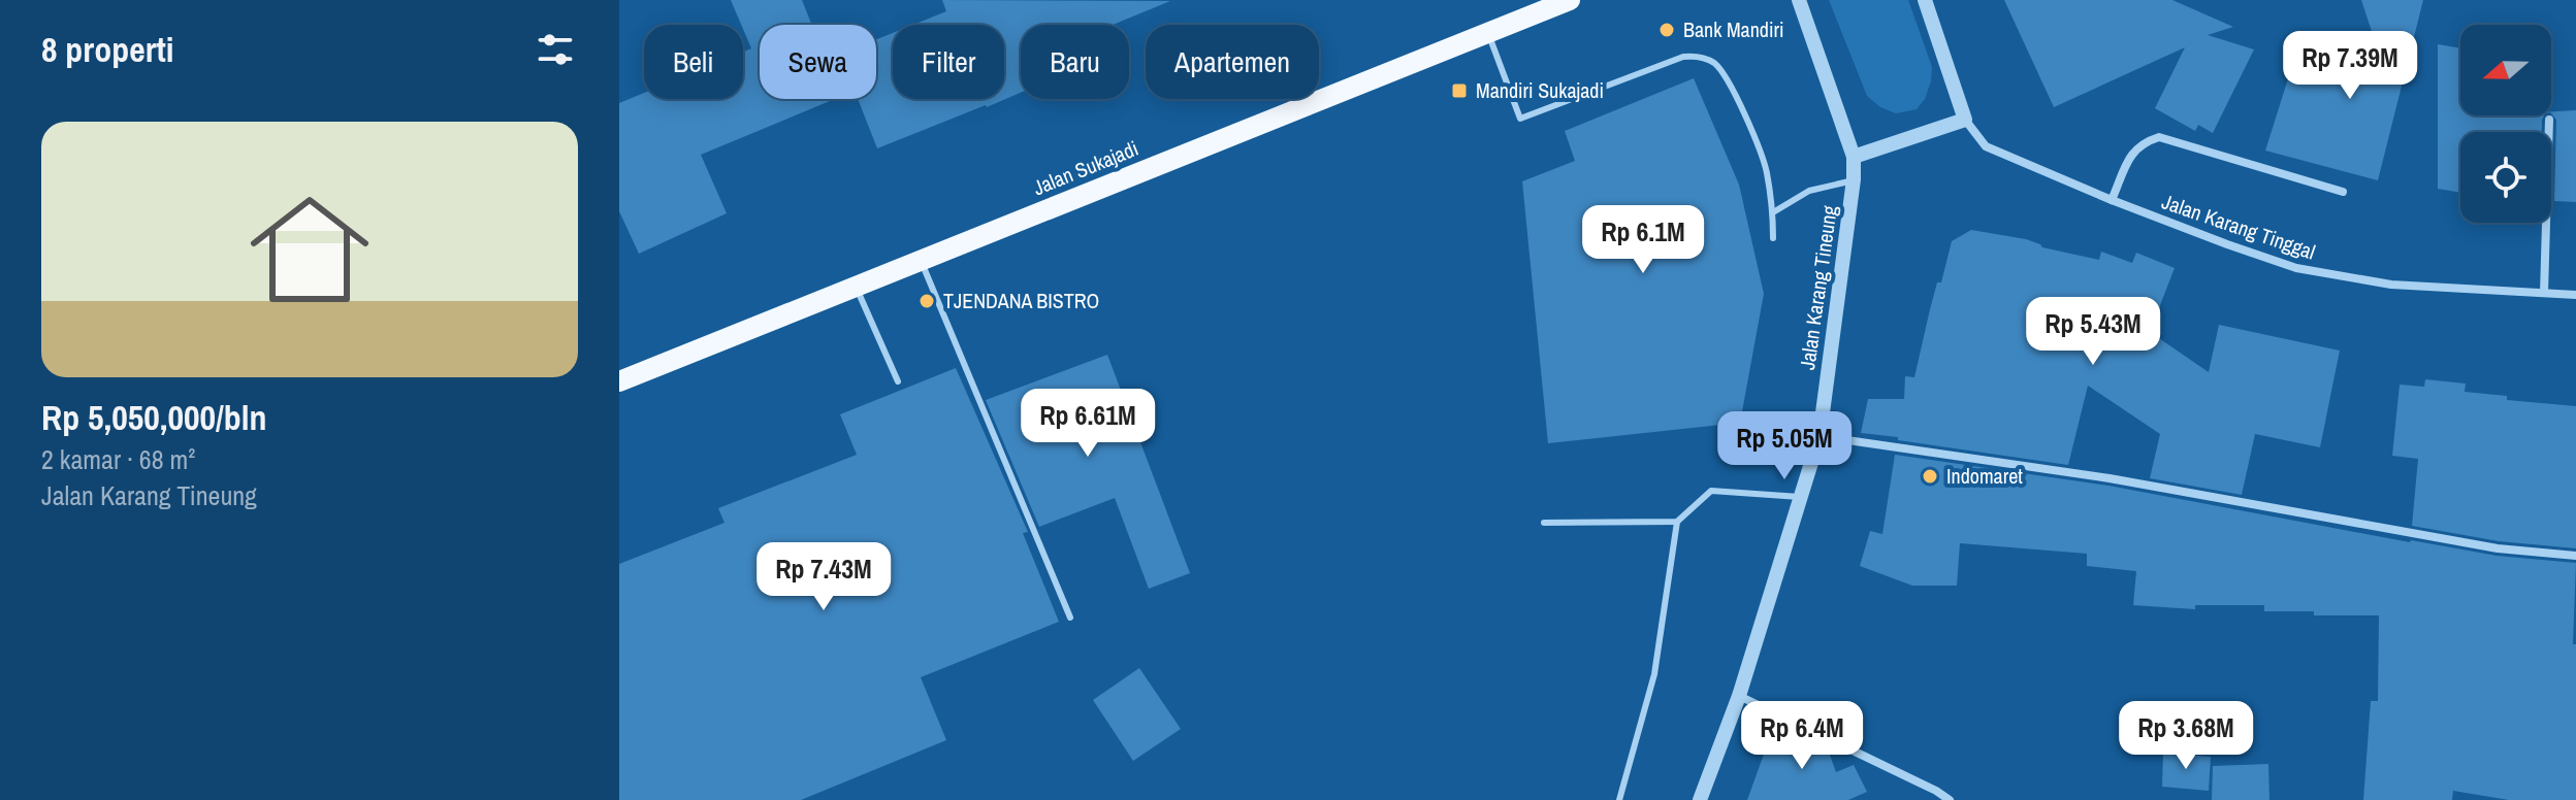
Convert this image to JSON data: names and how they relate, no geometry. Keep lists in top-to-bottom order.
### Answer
{
  "streets": {
    "main road": ["Jalan Sukajadi"],
    "street": ["Jalan Karang Tinggal", "Jalan Karang Tineung"]
  },
  "places": {
    "other": ["Bank Mandiri", "TJENDANA BISTRO", "Indomaret"],
    "transit": ["Mandiri Sukajadi"]
  },
  "north": "left",
  "page": {
    "heading": "8 properti",
    "chip": [
      "Beli",
      "Sewa",
      "Filter",
      "Baru",
      "Apartemen"
    ],
    "price": [
      "Rp 7.39M",
      "Rp 6.1M",
      "Rp 5.43M",
      "Rp 6.61M",
      "Rp 5.05M",
      "Rp 7.43M",
      "Rp 6.4M",
      "Rp 3.68M"
    ],
    "list": [
      {
        "name": "Rp 5,050,000/bln",
        "note": "2 kamar · 68 m² · Jalan Karang Tineung"
      }
    ]
  }
}
